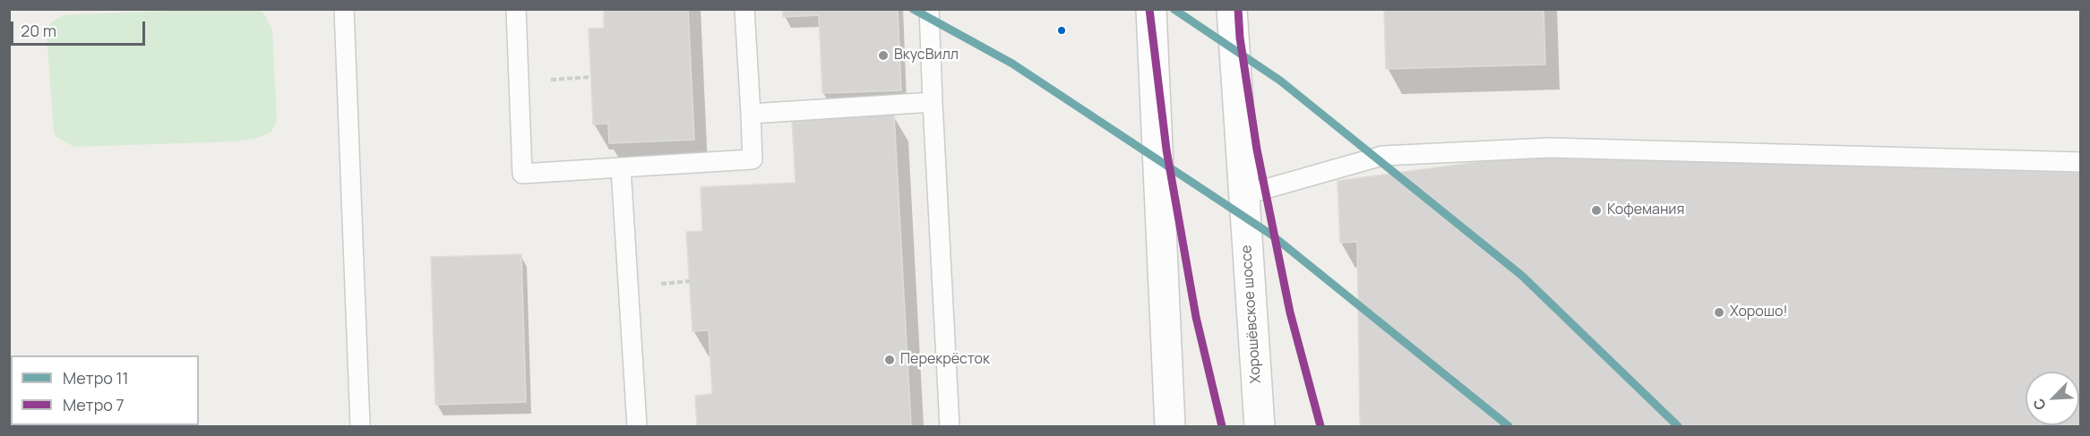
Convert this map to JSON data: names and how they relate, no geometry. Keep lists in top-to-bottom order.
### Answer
{
  "streets": {
    "main road": ["Хорошёвское шоссе"]
  },
  "places": [
    "ВкусВилл",
    "Кофемания",
    "Хорошо!",
    "Перекрёсток"
  ],
  "lines": ["metro line 11", "metro line 7"],
  "legend": ["Метро 11", "Метро 7"],
  "scale_bar": "20 m",
  "north": "bottom left"
}
